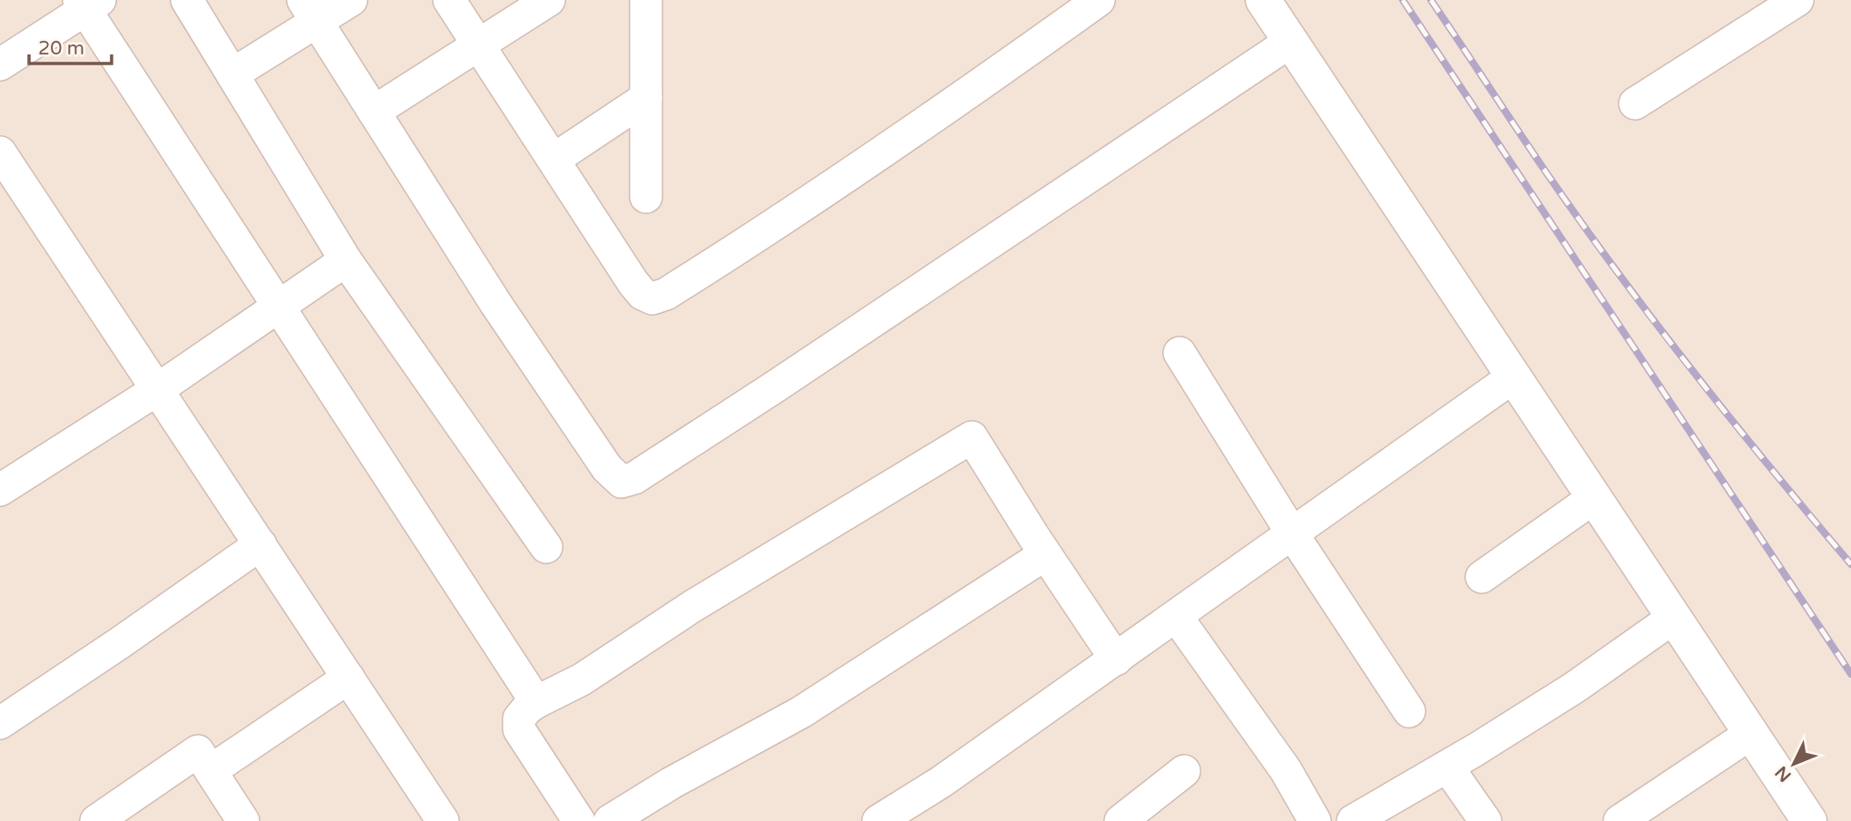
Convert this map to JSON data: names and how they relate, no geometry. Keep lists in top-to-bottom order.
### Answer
{
  "scale_bar": "20 m",
  "north": "bottom left"
}
